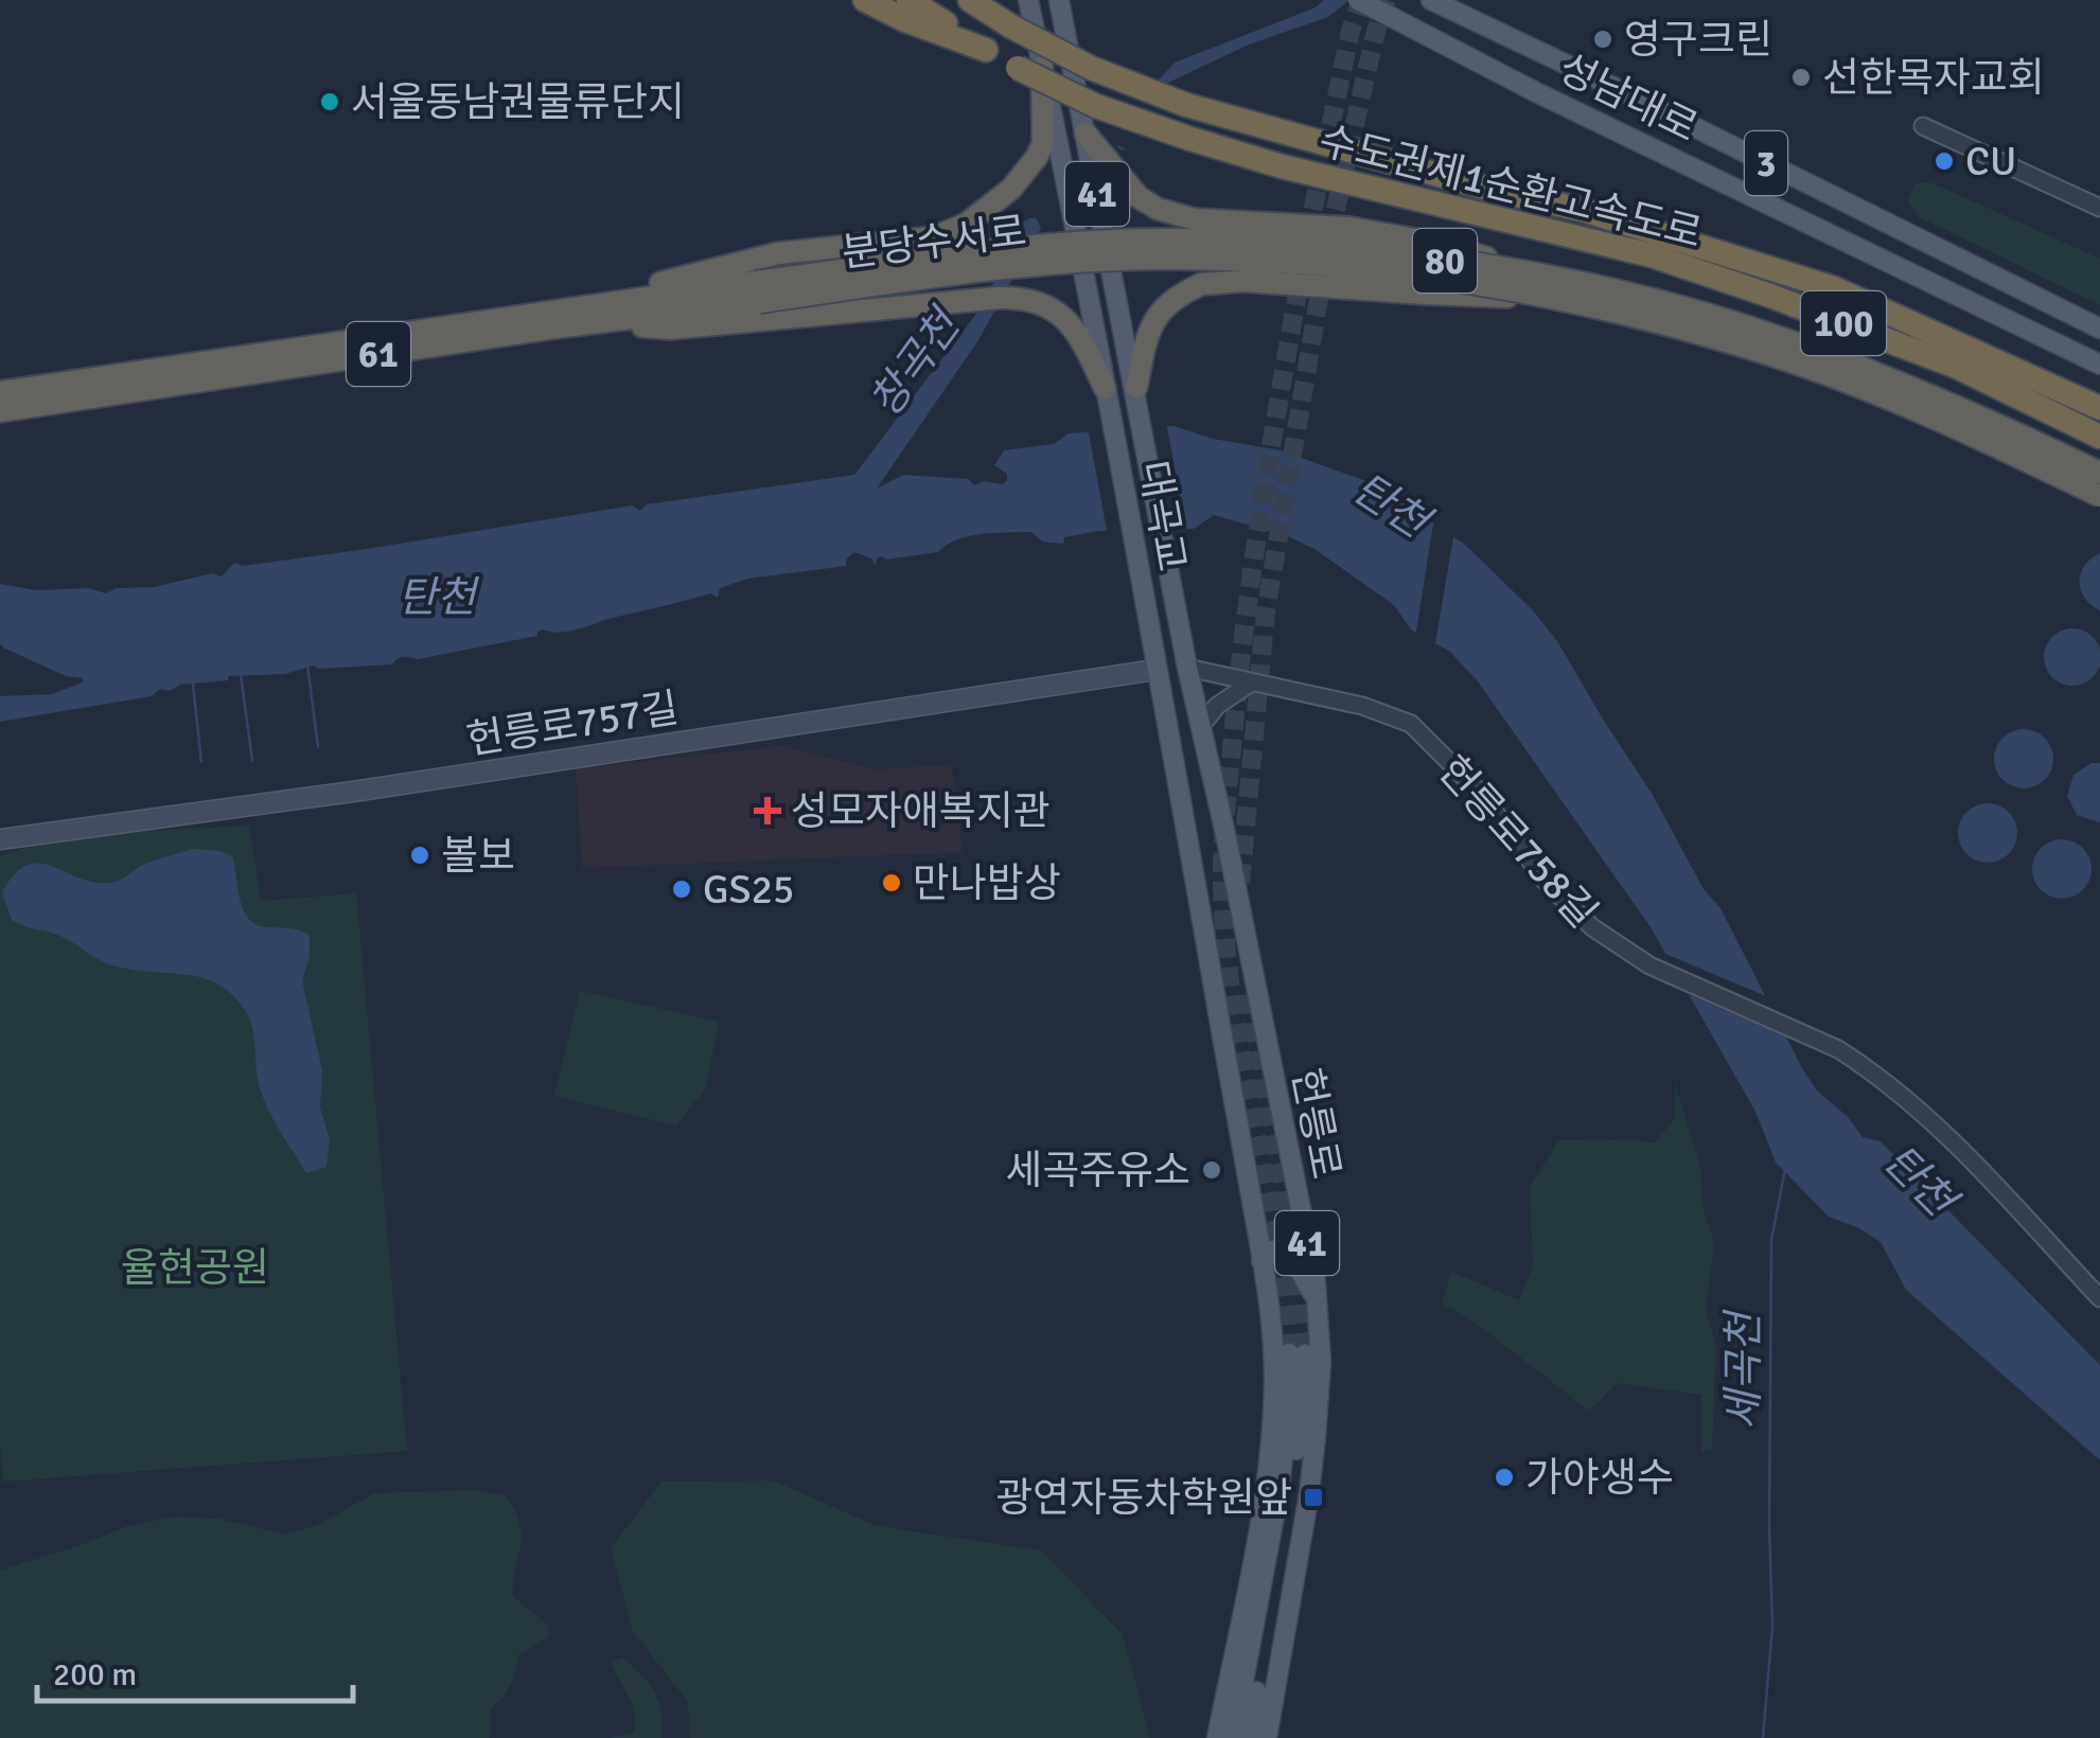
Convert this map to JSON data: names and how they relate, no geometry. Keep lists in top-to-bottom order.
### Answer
{
  "streets": {
    "highway": [
      "수도권제1순환고속도로",
      "분당수서로",
      "80",
      "100",
      "61"
    ],
    "main road": [
      "성남대로",
      "3",
      "41",
      "대곡교",
      "헌릉로757길",
      "헌릉로"
    ],
    "street": ["헌릉로758길"]
  },
  "crossings": [
    ["수도권제1순환고속도로", "41"],
    ["41", "대곡교"],
    ["대곡교", "헌릉로757길"],
    ["대곡교", "헌릉로758길"],
    ["대곡교", "헌릉로"],
    ["헌릉로757길", "헌릉로"],
    ["헌릉로758길", "헌릉로"]
  ],
  "water": ["창곡천", "탄천", "세곡천"],
  "parks": ["율현공원"],
  "places": {
    "other": [
      "영구크린",
      "선한목자교회",
      "서울동남권물류단지",
      "CU",
      "볼보",
      "만나밥상",
      "GS25",
      "세곡주유소",
      "가야생수"
    ],
    "health": ["성모자애복지관"],
    "transit": ["광연자동차학원앞"]
  },
  "scale_bar": "200 m"
}
